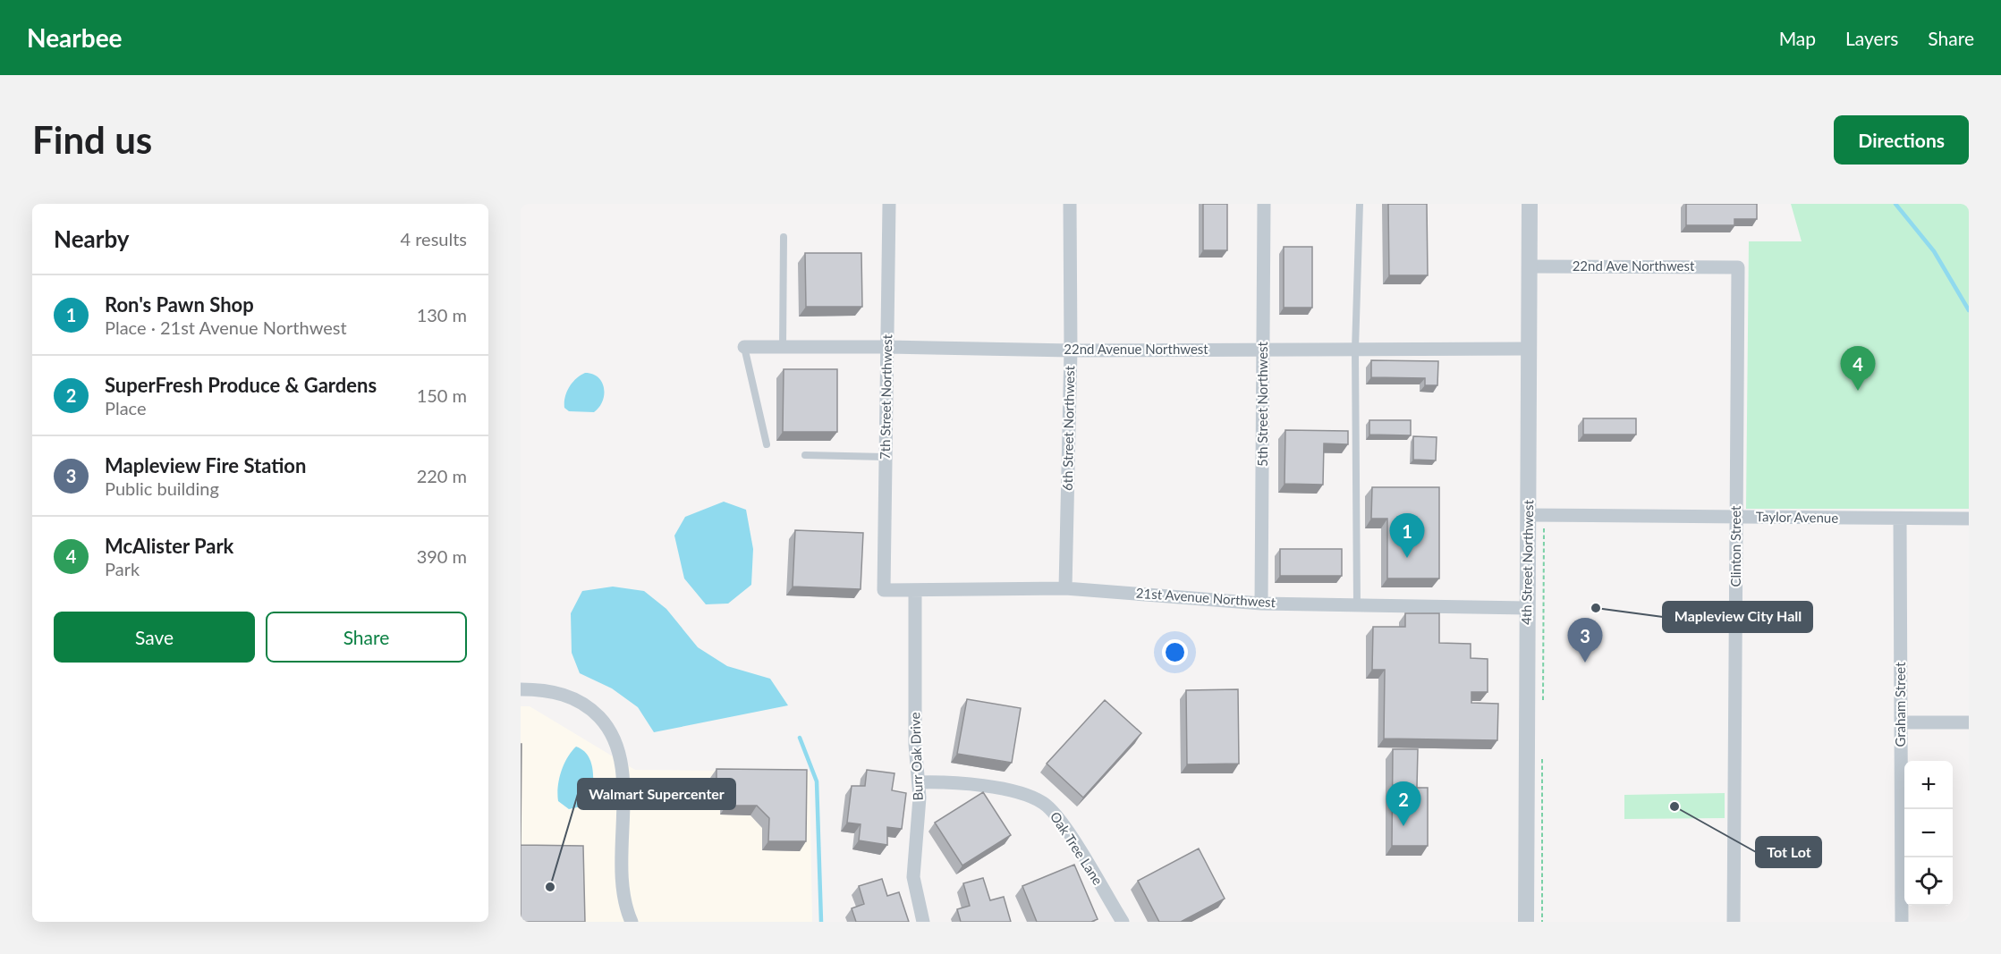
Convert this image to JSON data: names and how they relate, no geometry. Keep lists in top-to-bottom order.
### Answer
{
  "streets": {
    "street": [
      "22nd Ave Northwest",
      "22nd Avenue Northwest",
      "7th Street Northwest",
      "5th Street Northwest",
      "6th Street Northwest",
      "Taylor Avenue",
      "Clinton Street",
      "4th Street Northwest",
      "21st Avenue Northwest",
      "Graham Street",
      "Burr Oak Drive",
      "Oak Tree Lane"
    ]
  },
  "crossings": [
    ["22nd Ave Northwest", "Clinton Street"],
    ["22nd Ave Northwest", "4th Street Northwest"],
    ["22nd Avenue Northwest", "7th Street Northwest"],
    ["22nd Avenue Northwest", "5th Street Northwest"],
    ["22nd Avenue Northwest", "6th Street Northwest"],
    ["22nd Avenue Northwest", "4th Street Northwest"],
    ["7th Street Northwest", "21st Avenue Northwest"],
    ["5th Street Northwest", "21st Avenue Northwest"],
    ["6th Street Northwest", "21st Avenue Northwest"],
    ["Taylor Avenue", "Clinton Street"],
    ["Taylor Avenue", "4th Street Northwest"],
    ["Taylor Avenue", "Graham Street"],
    ["4th Street Northwest", "21st Avenue Northwest"],
    ["21st Avenue Northwest", "Burr Oak Drive"],
    ["Burr Oak Drive", "Oak Tree Lane"]
  ],
  "places": ["Mapleview City Hall", "Tot Lot", "Walmart Supercenter"],
  "page": {
    "header": "Nearbee",
    "nav": ["Map", "Layers", "Share"],
    "buttons": [
      "Directions",
      ["Save", "Share"]
    ],
    "title": "Find us",
    "heading": ["Nearby", "4 results"],
    "list": [
      {
        "mark": "1",
        "name": "Ron's Pawn Shop",
        "note": "Place · 21st Avenue Northwest",
        "value": "130 m"
      },
      {
        "mark": "2",
        "name": "SuperFresh Produce & Gardens",
        "note": "Place",
        "value": "150 m"
      },
      {
        "mark": "3",
        "name": "Mapleview Fire Station",
        "note": "Public building",
        "value": "220 m"
      },
      {
        "mark": "4",
        "name": "McAlister Park",
        "note": "Park",
        "value": "390 m"
      }
    ],
    "pins": [
      "4",
      "1",
      "3",
      "2"
    ],
    "map_buttons": ["+", "−"]
  }
}
